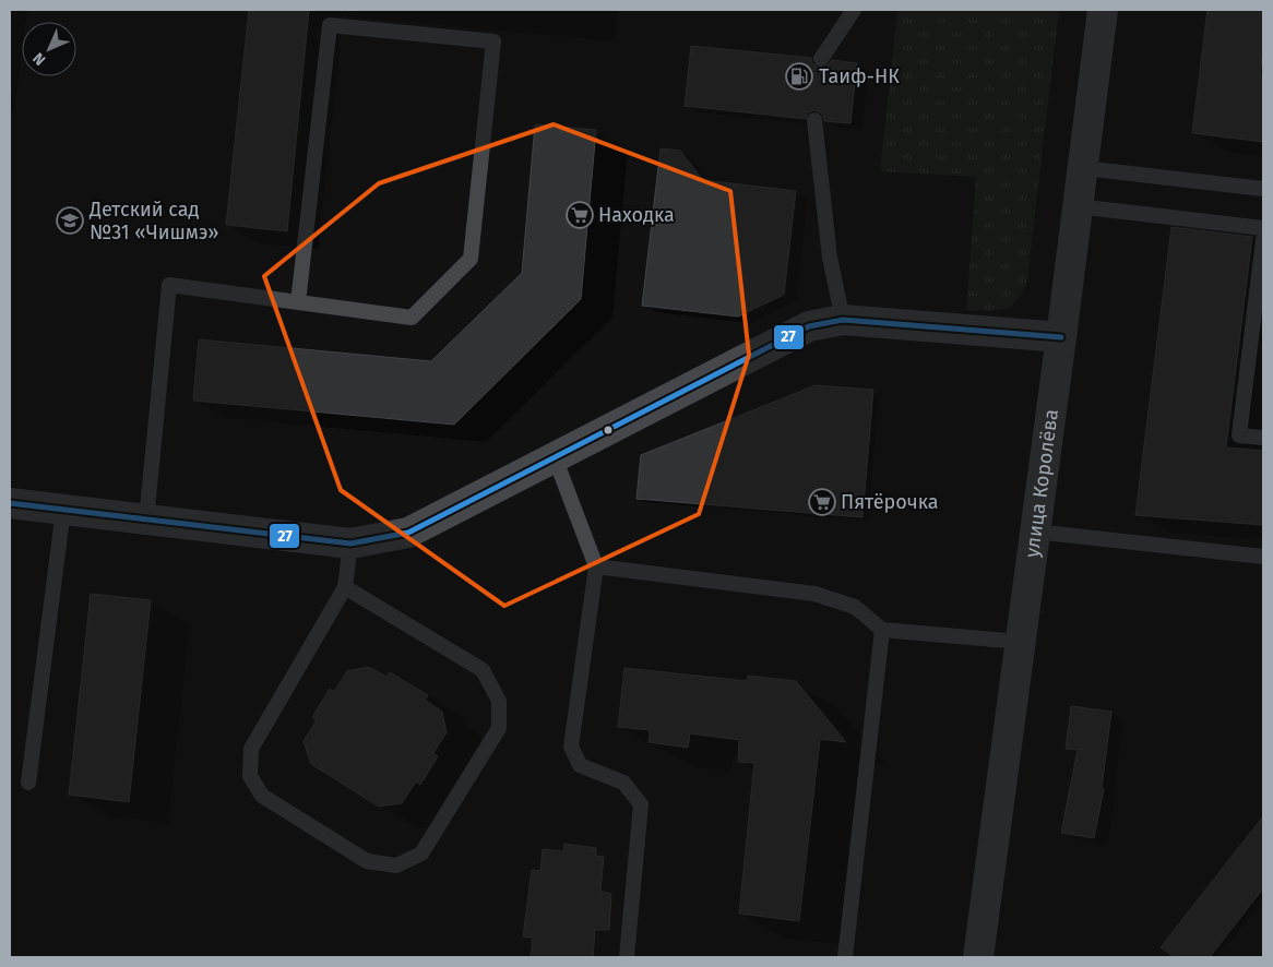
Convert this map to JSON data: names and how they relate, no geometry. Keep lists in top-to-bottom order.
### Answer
{
  "streets": {
    "street": ["улица Королёва"]
  },
  "places": {
    "fuel station": ["Таиф-НК"],
    "supermarket": ["Находка", "Пятёрочка"],
    "school or university": ["Детский сад №31 «Чишмэ»"]
  },
  "lines": ["transit line 27"],
  "north": "bottom left"
}
